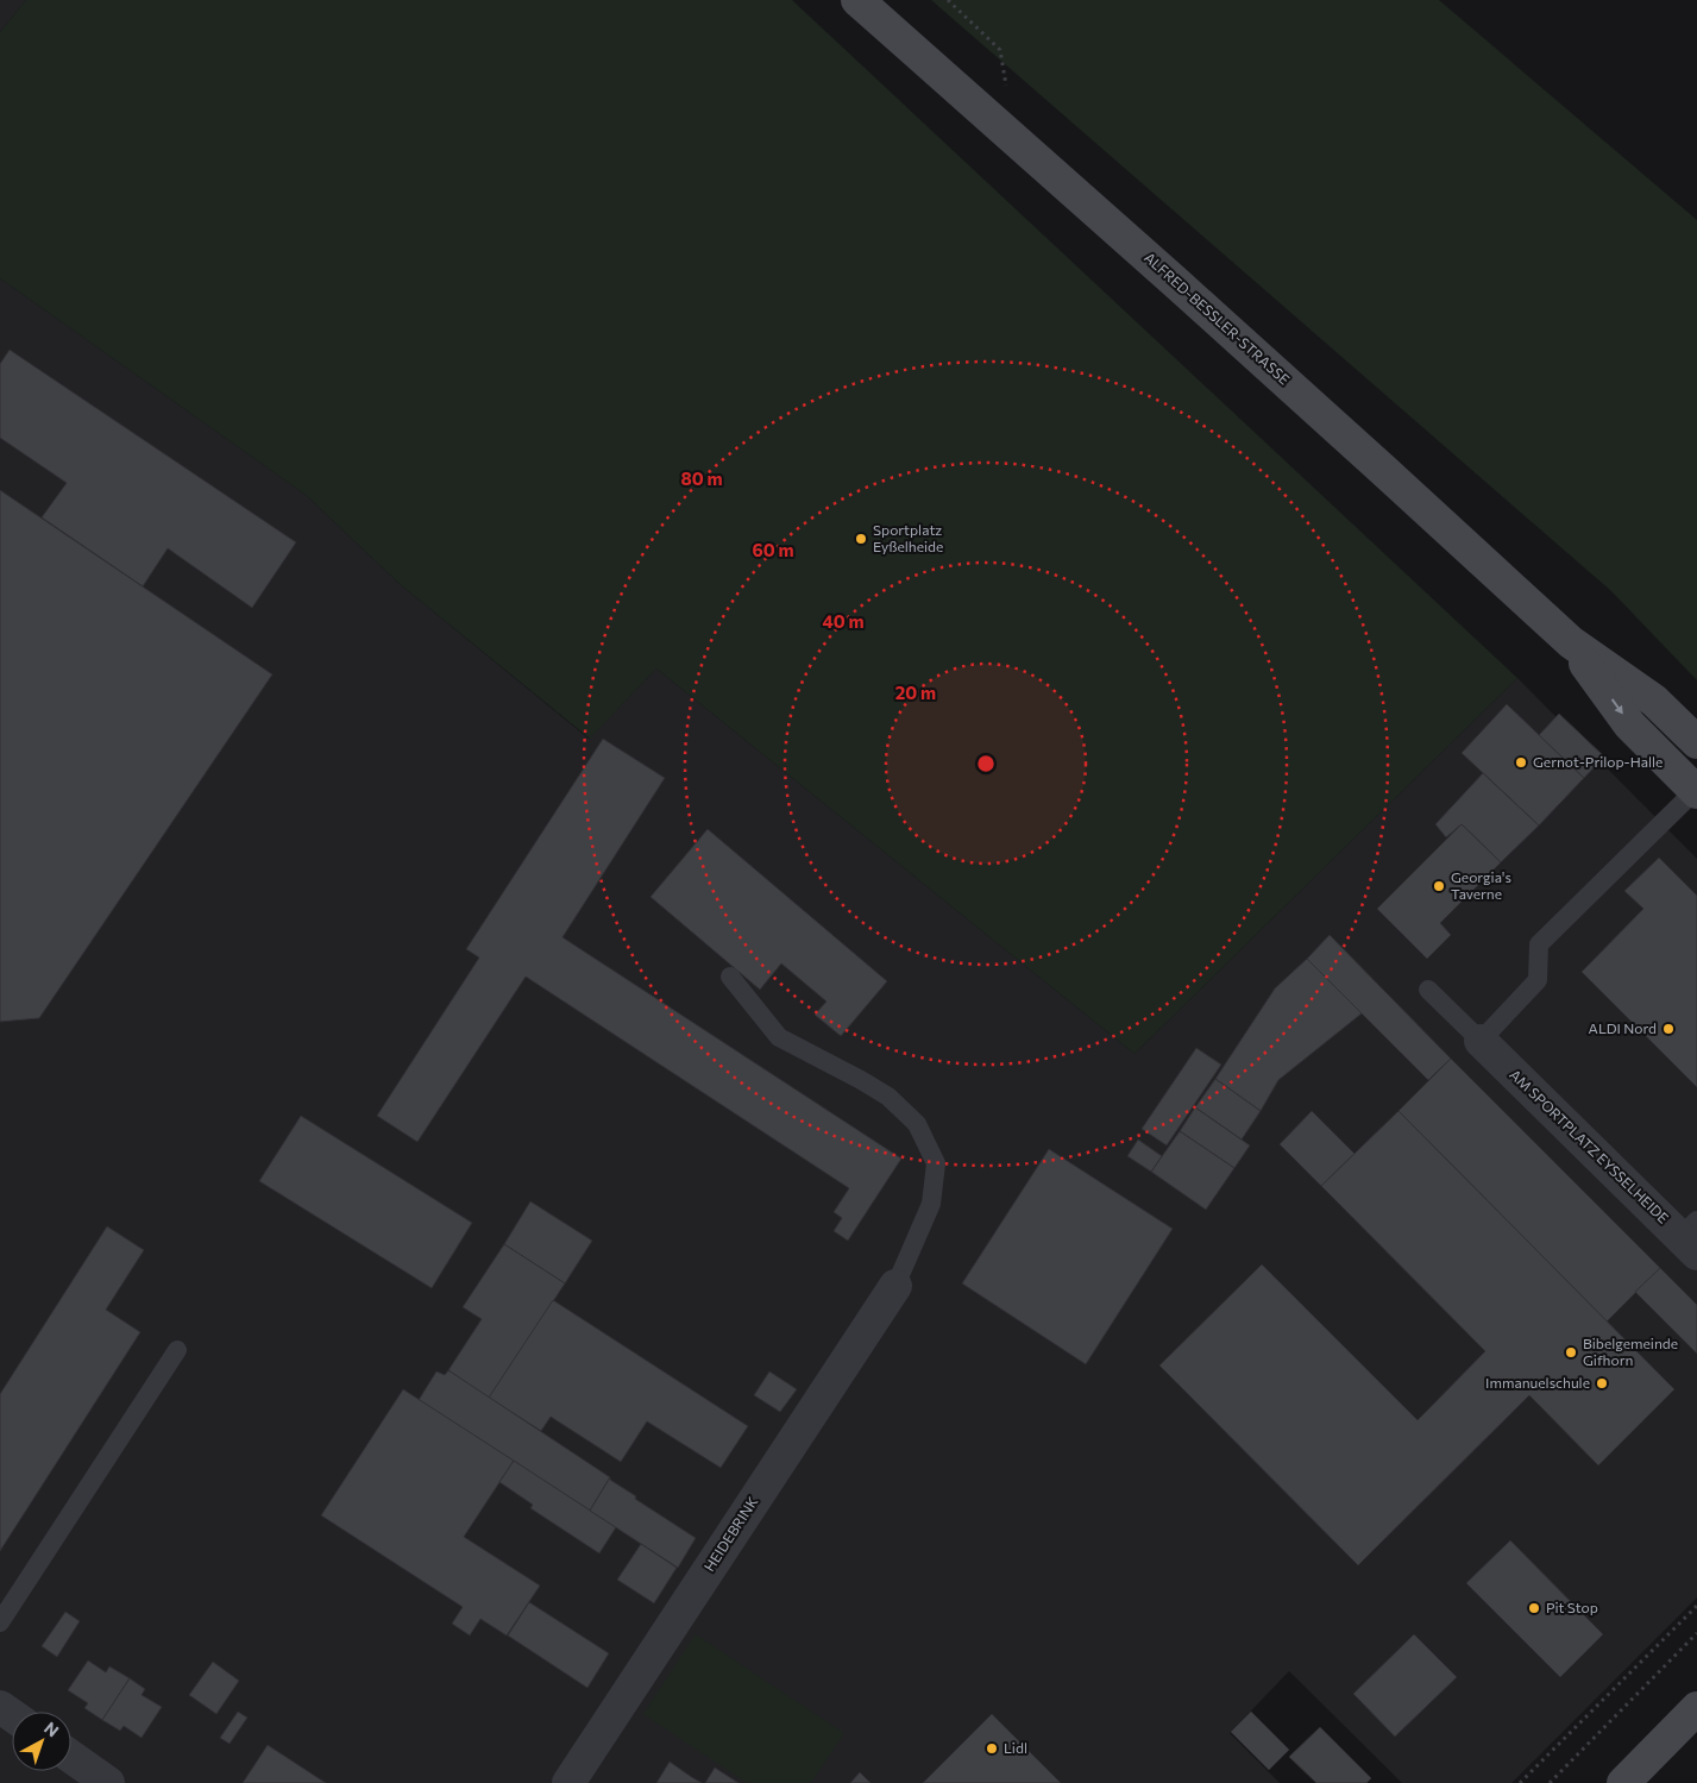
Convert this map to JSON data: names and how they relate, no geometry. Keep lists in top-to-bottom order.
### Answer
{
  "streets": {
    "street": ["ALFRED-BESSLER-STRASSE", "AM SPORTPLATZ EYSSELHEIDE", "HEIDEBRINK"]
  },
  "places": [
    "Sportplatz Eyßelheide",
    "Gernot-Prilop-Halle",
    "Georgia's Taverne",
    "ALDI Nord",
    "Bibelgemeinde Gifhorn",
    "Immanuelschule",
    "Pit Stop",
    "Lidl"
  ],
  "north": "top right",
  "rings": [
    "80 m",
    "60 m",
    "40 m",
    "20 m"
  ]
}
